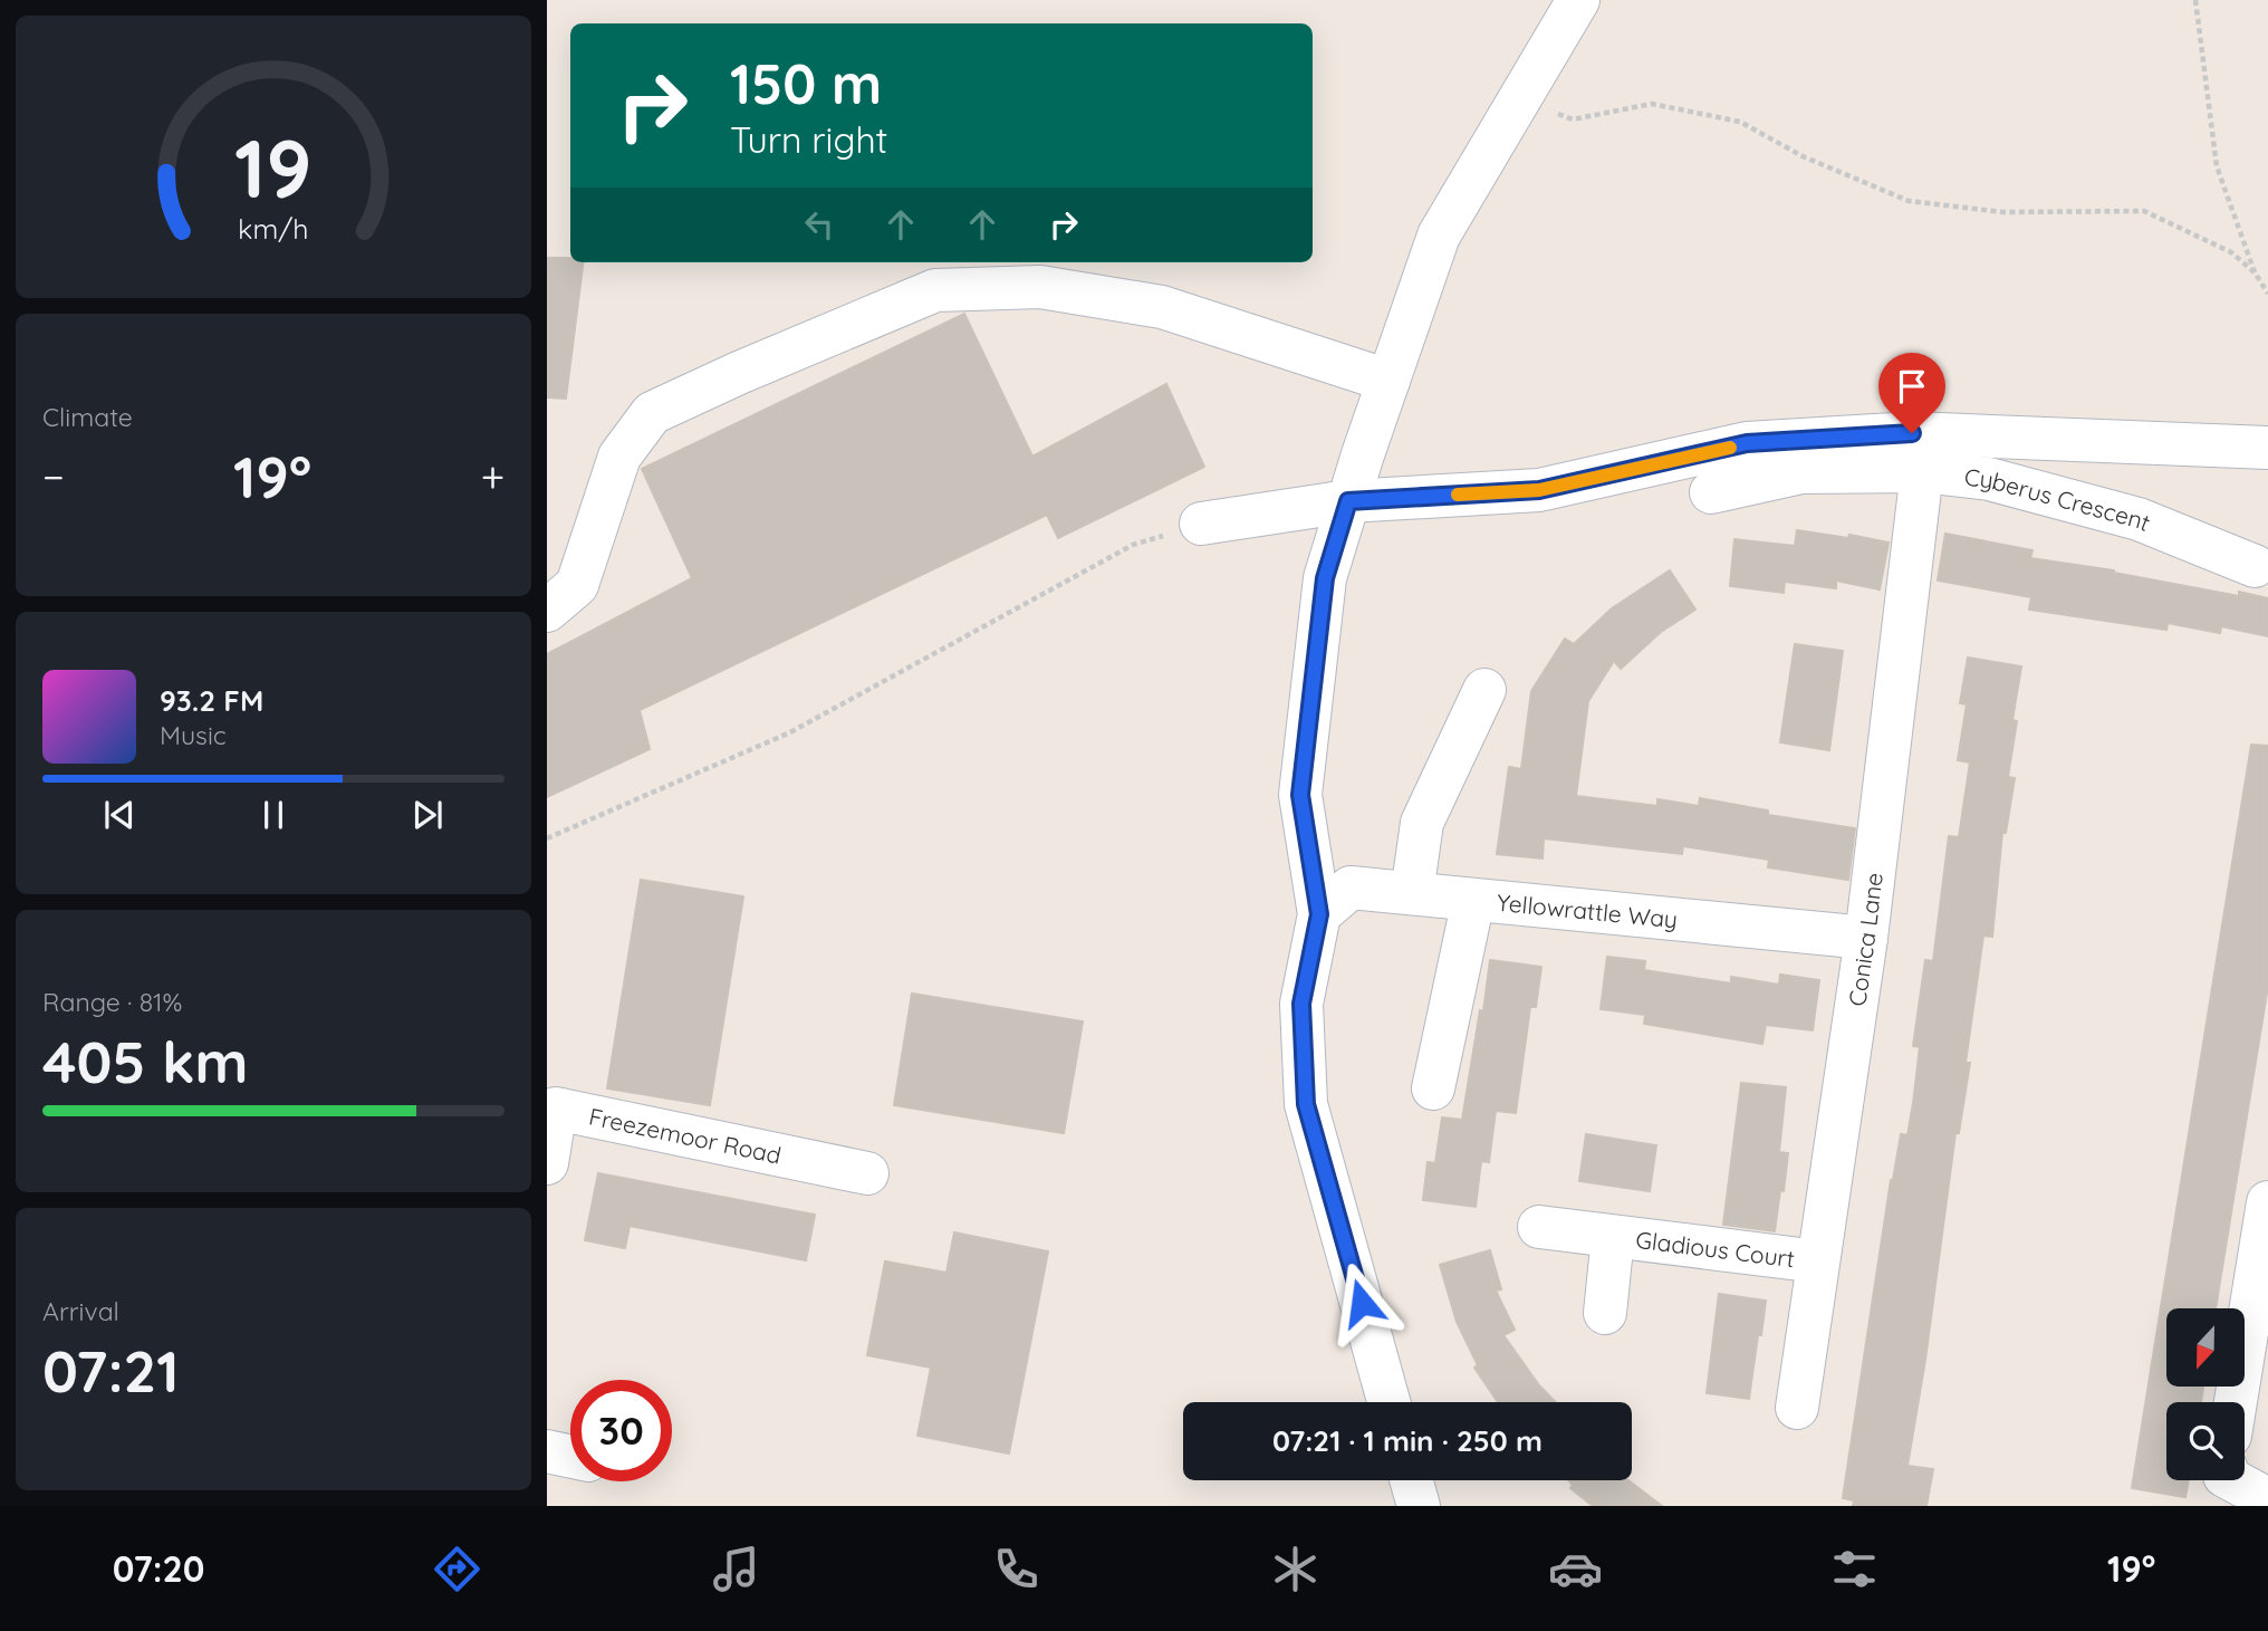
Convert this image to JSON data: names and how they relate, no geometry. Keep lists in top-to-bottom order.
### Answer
{
  "streets": {
    "street": [
      "Cyberus Crescent",
      "Yellowrattle Way",
      "Conica Lane",
      "Freezemoor Road",
      "Gladious Court"
    ]
  },
  "crossings": [
    ["Cyberus Crescent", "Conica Lane"],
    ["Yellowrattle Way", "Conica Lane"],
    ["Conica Lane", "Gladious Court"]
  ],
  "north": "bottom",
  "page": {
    "turn": ["150 m", "Turn right"],
    "tile": [
      "Climate",
      ["Range · 81%", "405 km"],
      ["Arrival", "07:21"]
    ],
    "heat": ["−", "19°", "+"],
    "song": ["93.2 FM", "Music"],
    "limit": "30",
    "trip": "07:21 · 1 min · 250 m",
    "tabs": ["07:20", "19°"],
    "gauge": ["19", "km/h"]
  }
}
